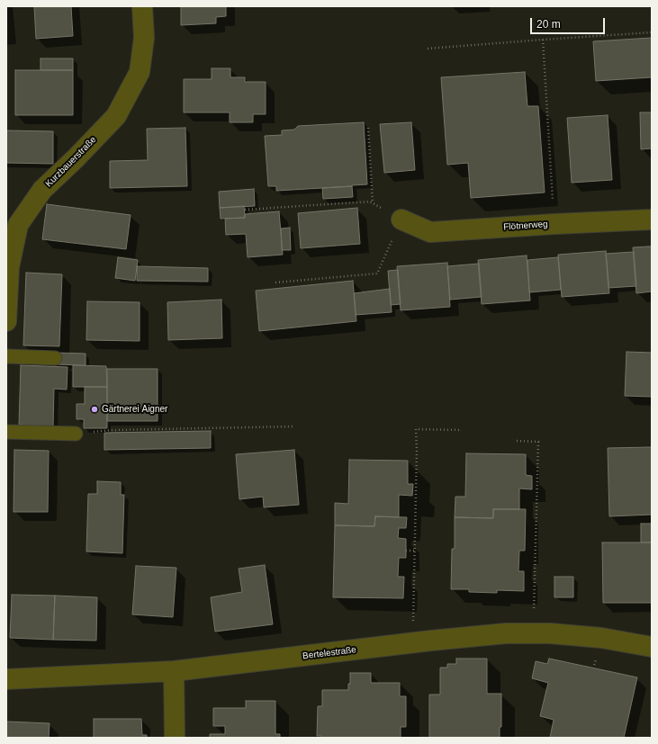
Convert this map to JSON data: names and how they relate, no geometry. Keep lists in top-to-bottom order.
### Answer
{
  "streets": {
    "street": ["Kurzbauerstraße", "Flötnerweg", "Bertelestraße"]
  },
  "places": ["Gärtnerei Aigner"],
  "scale_bar": "20 m"
}
